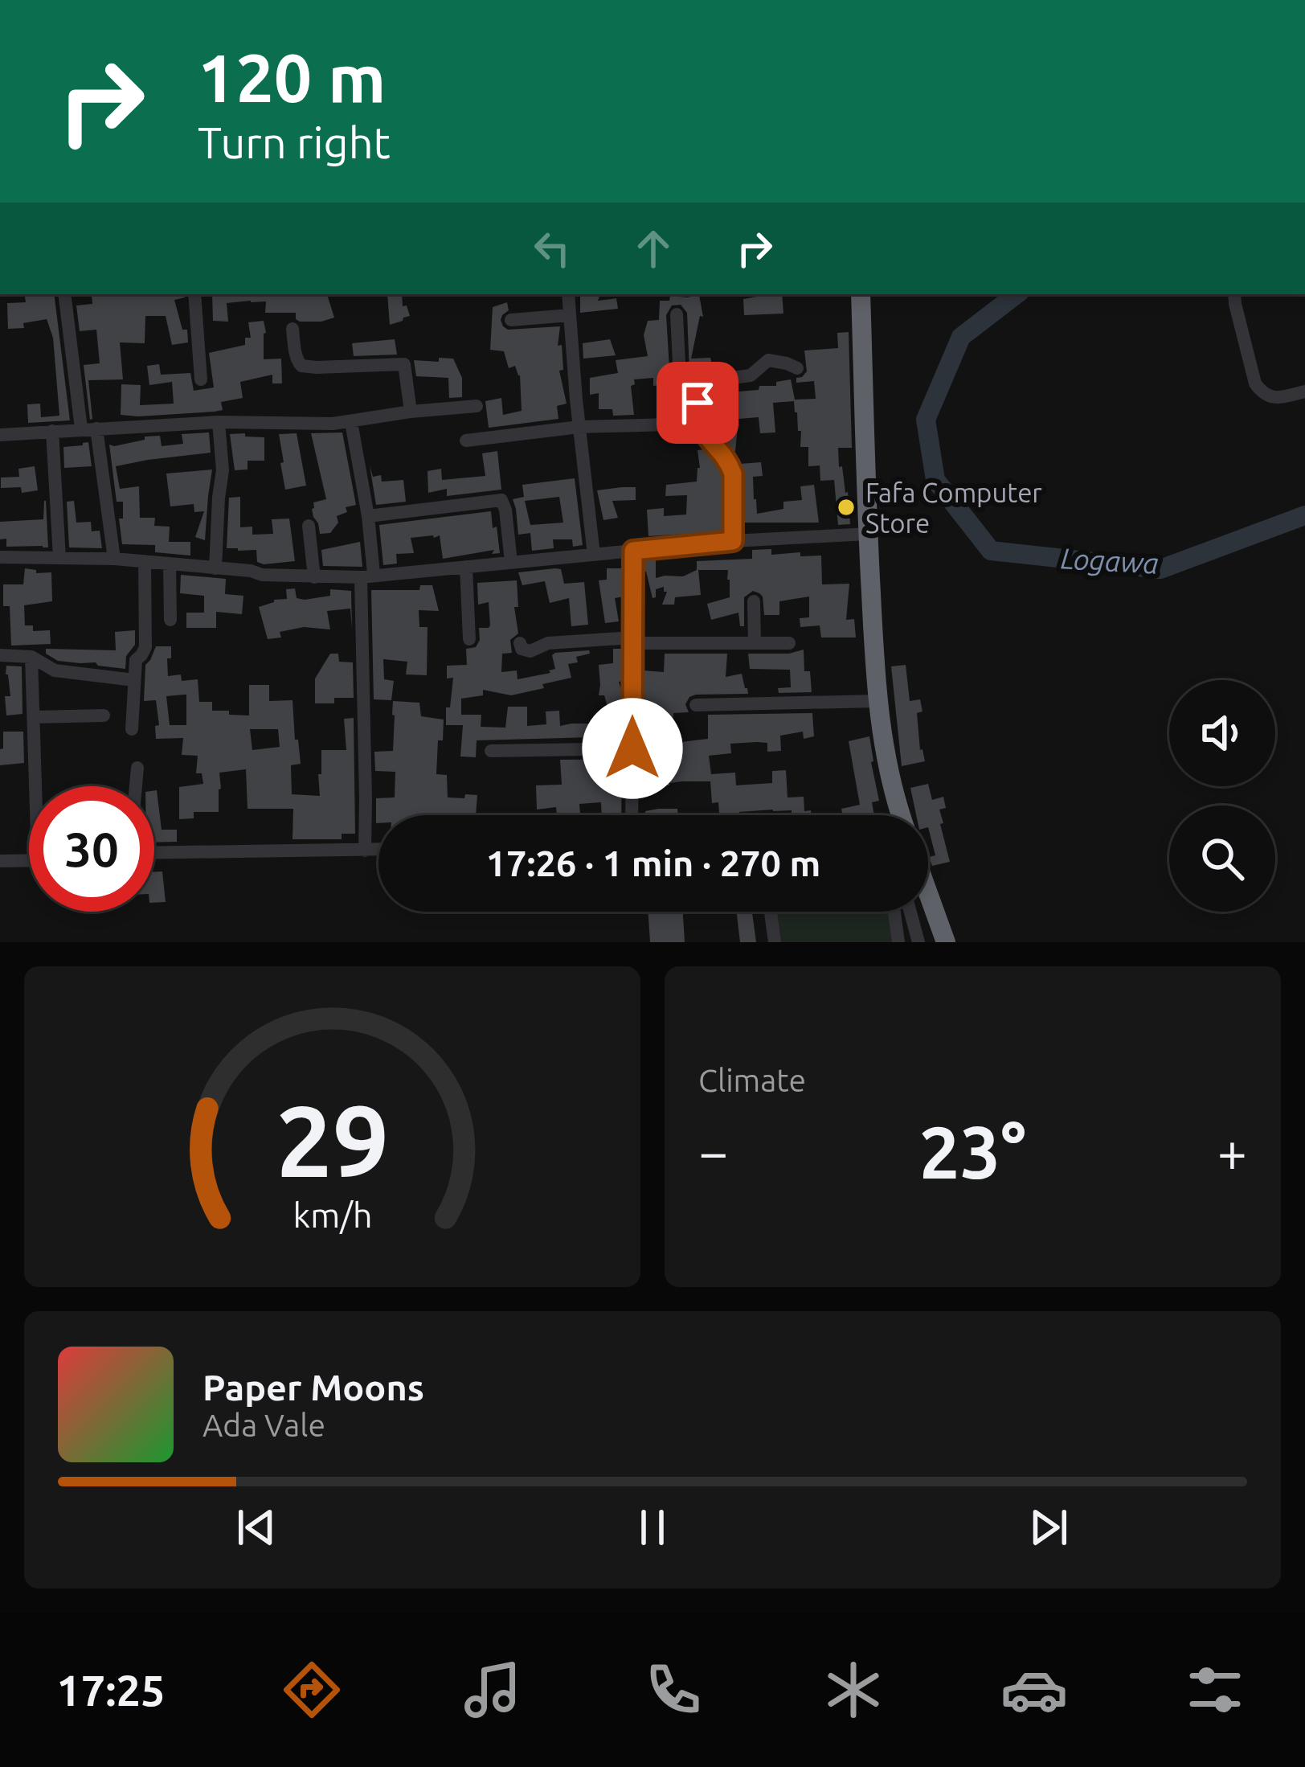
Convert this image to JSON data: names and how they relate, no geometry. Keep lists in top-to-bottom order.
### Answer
{
  "water": ["Logawa"],
  "places": ["Fafa Computer Store"],
  "page": {
    "turn": ["120 m", "Turn right"],
    "limit": "30",
    "trip": "17:26 · 1 min · 270 m",
    "tile": "Climate",
    "heat": ["−", "23°", "+"],
    "song": ["Paper Moons", "Ada Vale"],
    "tabs": "17:25",
    "gauge": ["29", "km/h"]
  }
}
